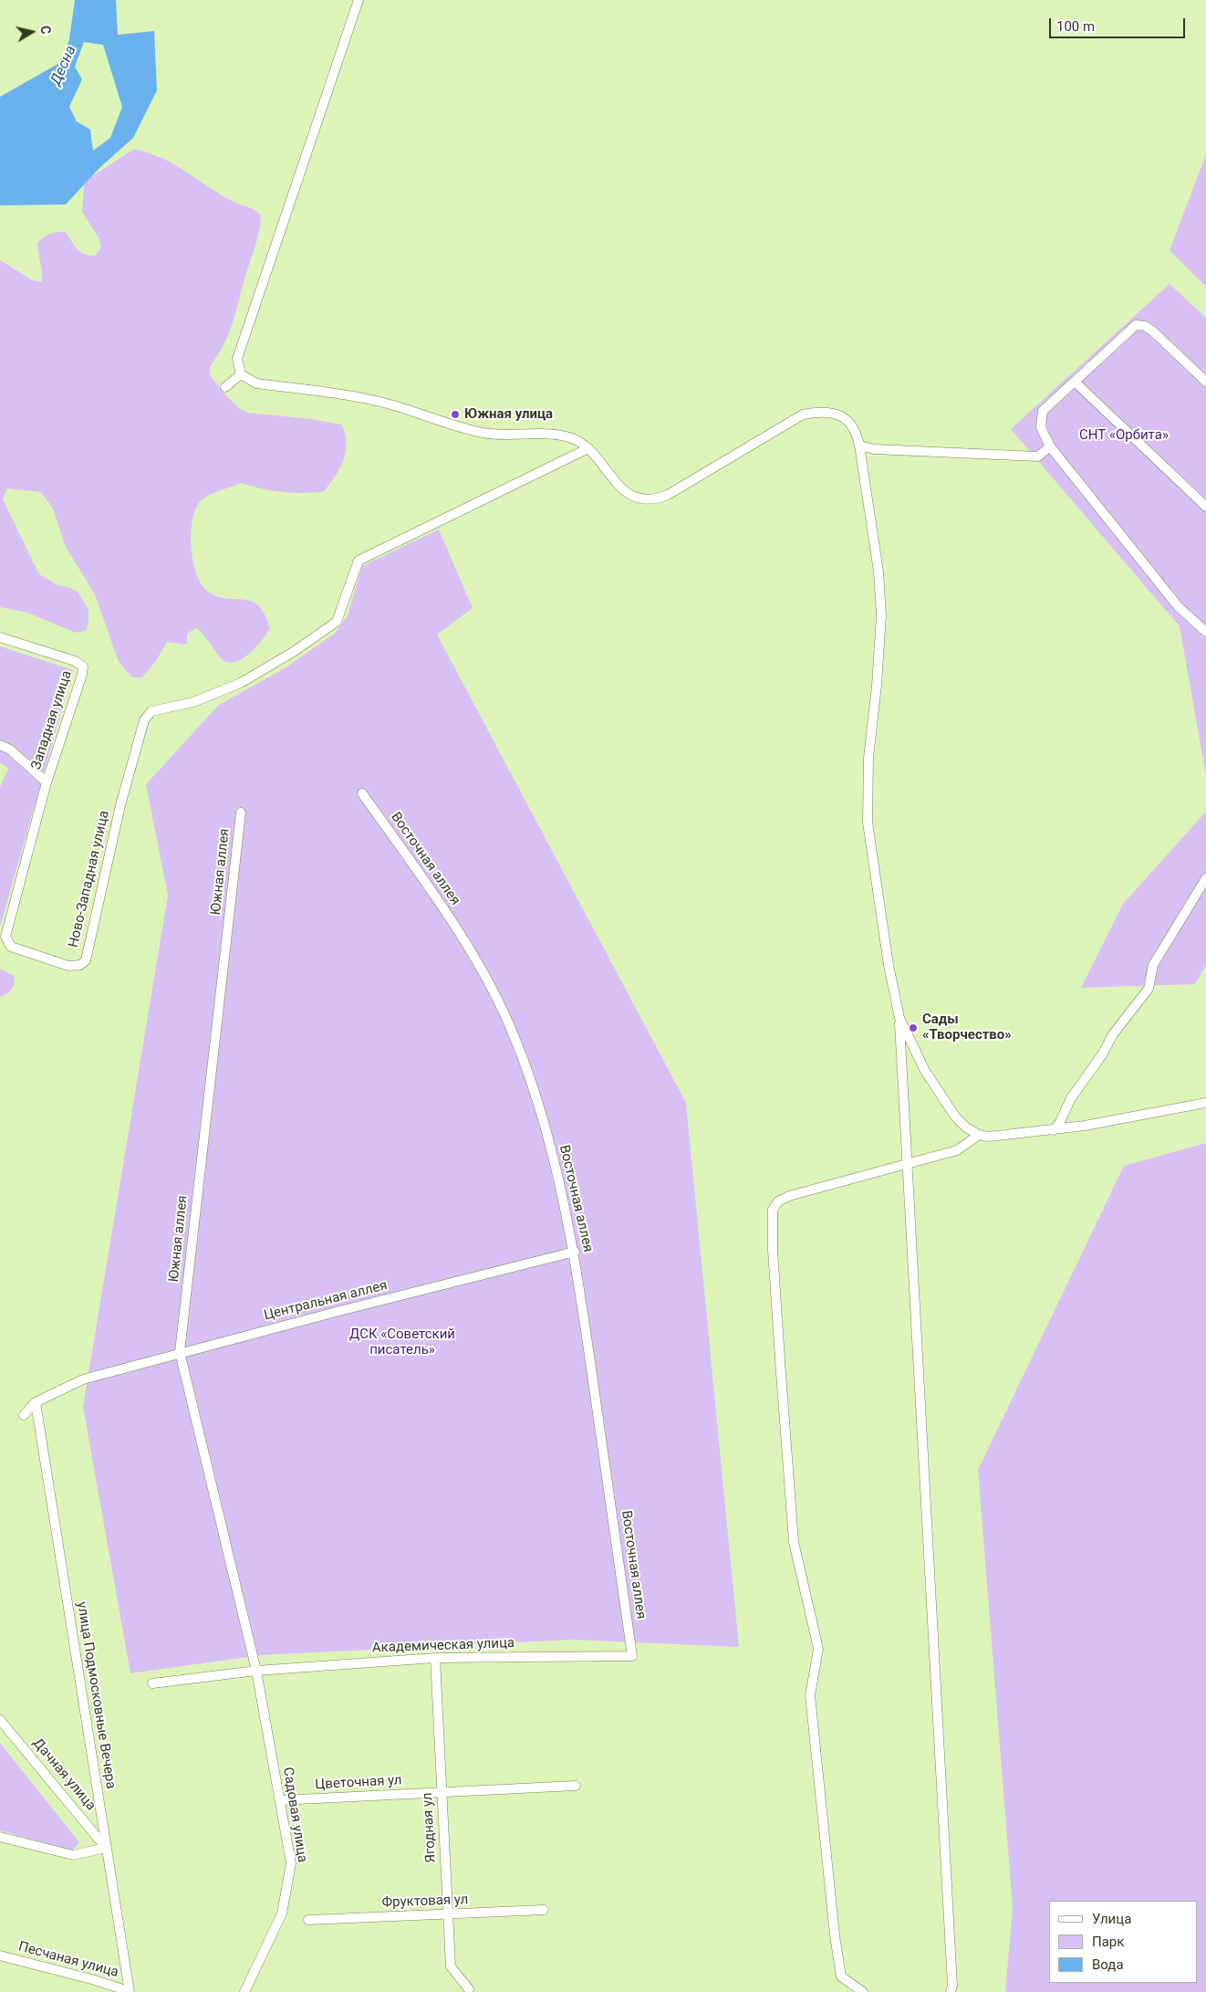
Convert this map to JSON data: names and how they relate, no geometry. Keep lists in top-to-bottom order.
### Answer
{
  "streets": {
    "street": [
      "Западная улица",
      "Восточная аллея",
      "Южная аллея",
      "Ново-Западная улица",
      "Центральная аллея",
      "Академическая улица",
      "улица Подмосковные Вечера",
      "Дачная улица",
      "Цветочная ул",
      "Садовая улица",
      "Ягодная ул",
      "Фруктовая ул",
      "Песчаная улица"
    ]
  },
  "crossings": [
    ["Западная улица", "Ново-Западная улица"],
    ["Восточная аллея", "Центральная аллея"],
    ["Восточная аллея", "Академическая улица"],
    ["Южная аллея", "Центральная аллея"],
    ["Южная аллея", "Академическая улица"],
    ["Южная аллея", "Садовая улица"],
    ["Центральная аллея", "улица Подмосковные Вечера"],
    ["Академическая улица", "Садовая улица"],
    ["Академическая улица", "Ягодная ул"],
    ["улица Подмосковные Вечера", "Дачная улица"],
    ["улица Подмосковные Вечера", "Песчаная улица"],
    ["Цветочная ул", "Садовая улица"],
    ["Цветочная ул", "Ягодная ул"],
    ["Ягодная ул", "Фруктовая ул"]
  ],
  "water": ["Десна"],
  "parks": ["СНТ «Орбита»", "ДСК «Советский писатель»"],
  "places": ["Южная улица", "Сады «Творчество»"],
  "legend": ["Улица", "Парк", "Вода"],
  "scale_bar": "100 m",
  "north": "right"
}
